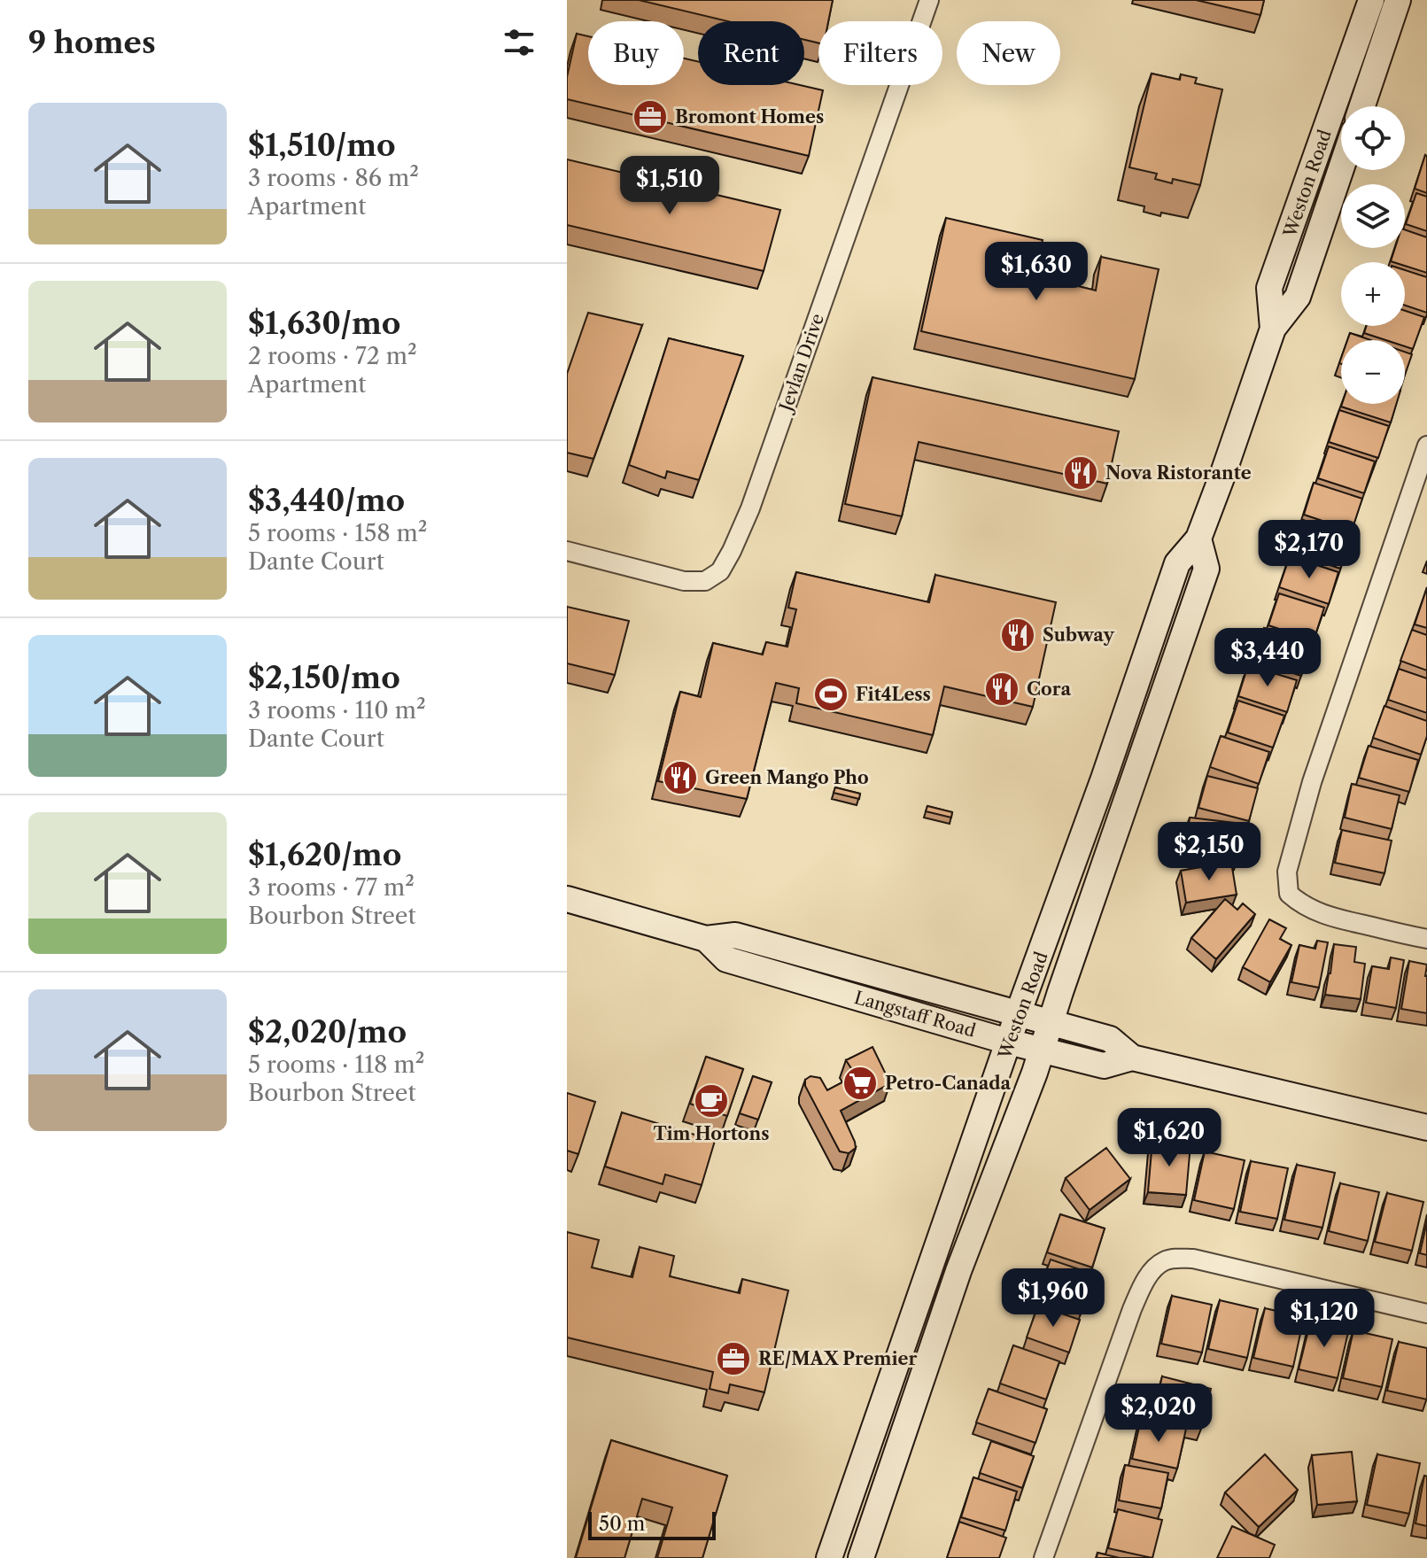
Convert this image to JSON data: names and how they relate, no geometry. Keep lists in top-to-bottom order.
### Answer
{
  "streets": {
    "main road": ["Weston Road", "Langstaff Road"],
    "street": ["Jevlan Drive"]
  },
  "crossings": [
    ["Weston Road", "Langstaff Road"]
  ],
  "places": {
    "office": ["Bromont Homes", "RE/MAX Premier"],
    "restaurant": [
      "Nova Ristorante",
      "Subway",
      "Cora",
      "Green Mango Pho"
    ],
    "sports": ["Fit4Less"],
    "supermarket": ["Petro-Canada"],
    "cafe": ["Tim Hortons"]
  },
  "scale_bar": "50 m",
  "page": {
    "heading": "9 homes",
    "chip": [
      "Buy",
      "Rent",
      "Filters",
      "New"
    ],
    "list": [
      {
        "name": "$1,510/mo",
        "note": "3 rooms · 86 m² · Apartment"
      },
      {
        "name": "$1,630/mo",
        "note": "2 rooms · 72 m² · Apartment"
      },
      {
        "name": "$3,440/mo",
        "note": "5 rooms · 158 m² · Dante Court"
      },
      {
        "name": "$2,150/mo",
        "note": "3 rooms · 110 m² · Dante Court"
      },
      {
        "name": "$1,620/mo",
        "note": "3 rooms · 77 m² · Bourbon Street"
      },
      {
        "name": "$2,020/mo",
        "note": "5 rooms · 118 m² · Bourbon Street"
      }
    ],
    "map_buttons": ["+", "−"],
    "price": [
      "$1,510",
      "$1,630",
      "$2,170",
      "$3,440",
      "$2,150",
      "$1,620",
      "$1,960",
      "$1,120",
      "$2,020"
    ],
    "scale": "50 m"
  }
}
